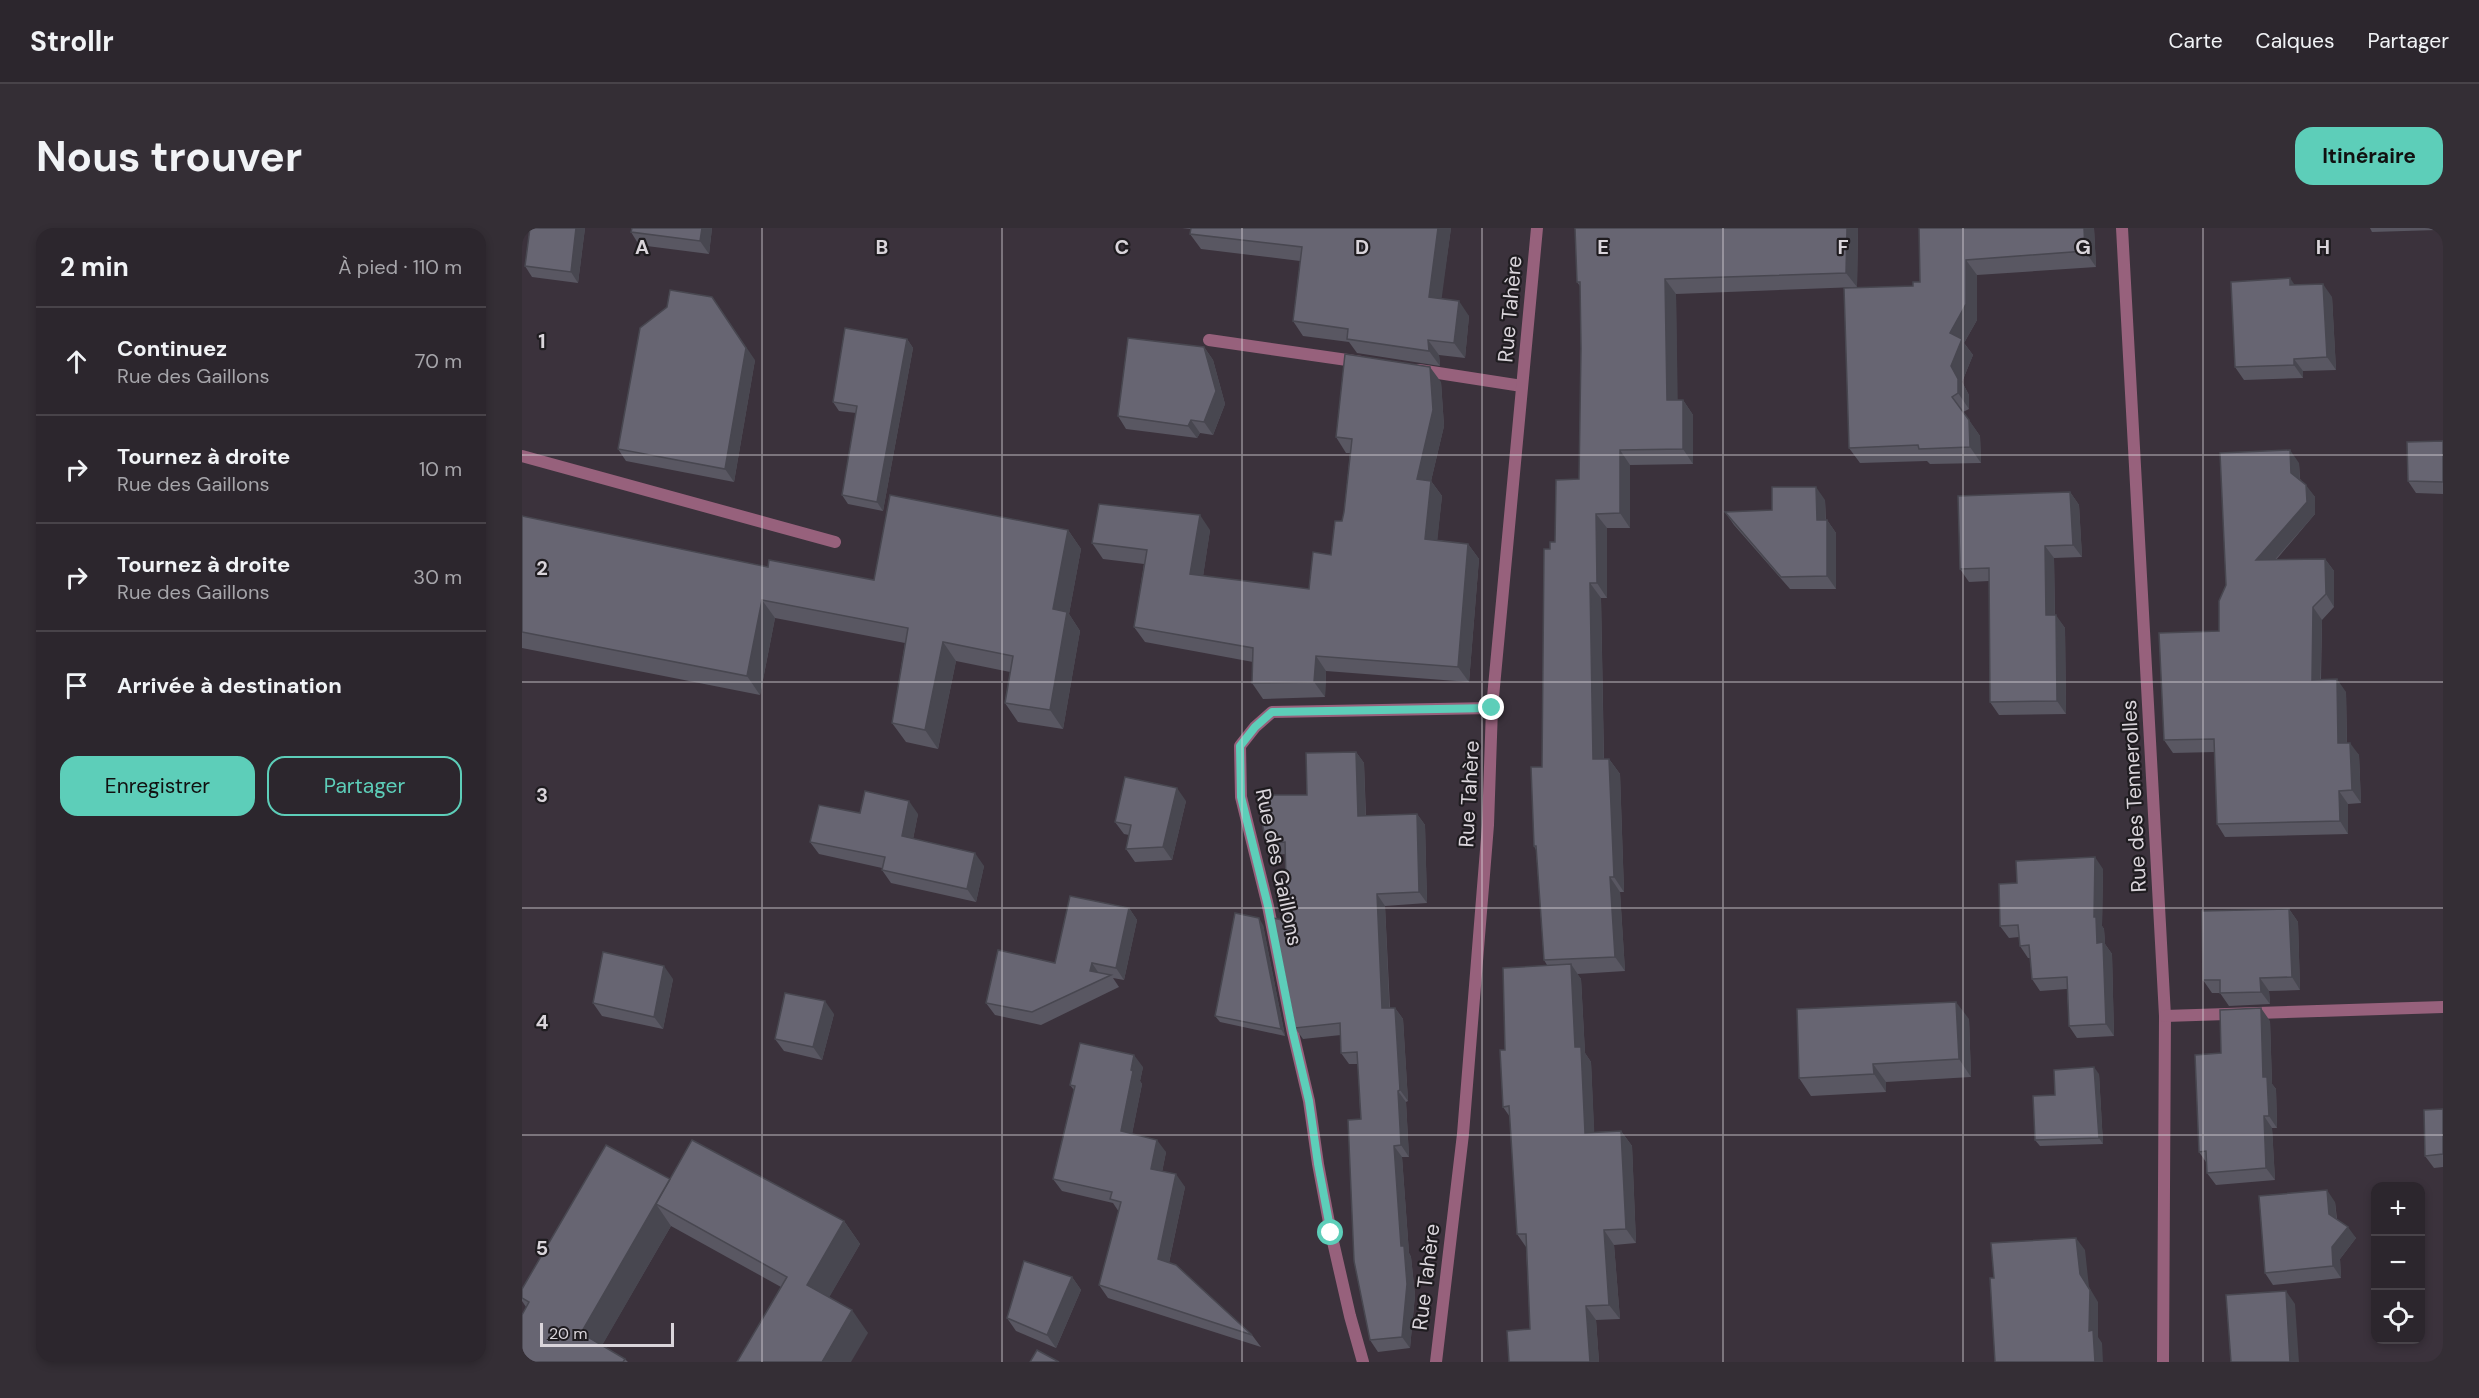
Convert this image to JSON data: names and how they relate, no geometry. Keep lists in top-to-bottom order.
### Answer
{
  "streets": {
    "street": ["Rue Tahère", "Rue des Tennerolles", "Rue des Gaillons"]
  },
  "crossings": [
    ["Rue Tahère", "Rue des Gaillons"]
  ],
  "scale_bar": "20 m",
  "page": {
    "header": "Strollr",
    "nav": ["Carte", "Calques", "Partager"],
    "buttons": [
      "Itinéraire",
      ["Enregistrer", "Partager"]
    ],
    "title": "Nous trouver",
    "heading": ["2 min", "À pied · 110 m"],
    "list": [
      ["Continuez", "Rue des Gaillons", "70 m"],
      ["Tournez à droite", "Rue des Gaillons", "10 m"],
      ["Tournez à droite", "Rue des Gaillons", "30 m"],
      "Arrivée à destination"
    ],
    "map_buttons": ["+", "−"],
    "scale": "20 m"
  },
  "grid": {
    "columns": [
      "A",
      "B",
      "C",
      "D",
      "E",
      "F",
      "G",
      "H"
    ],
    "rows": [
      "1",
      "2",
      "3",
      "4",
      "5"
    ]
  }
}
